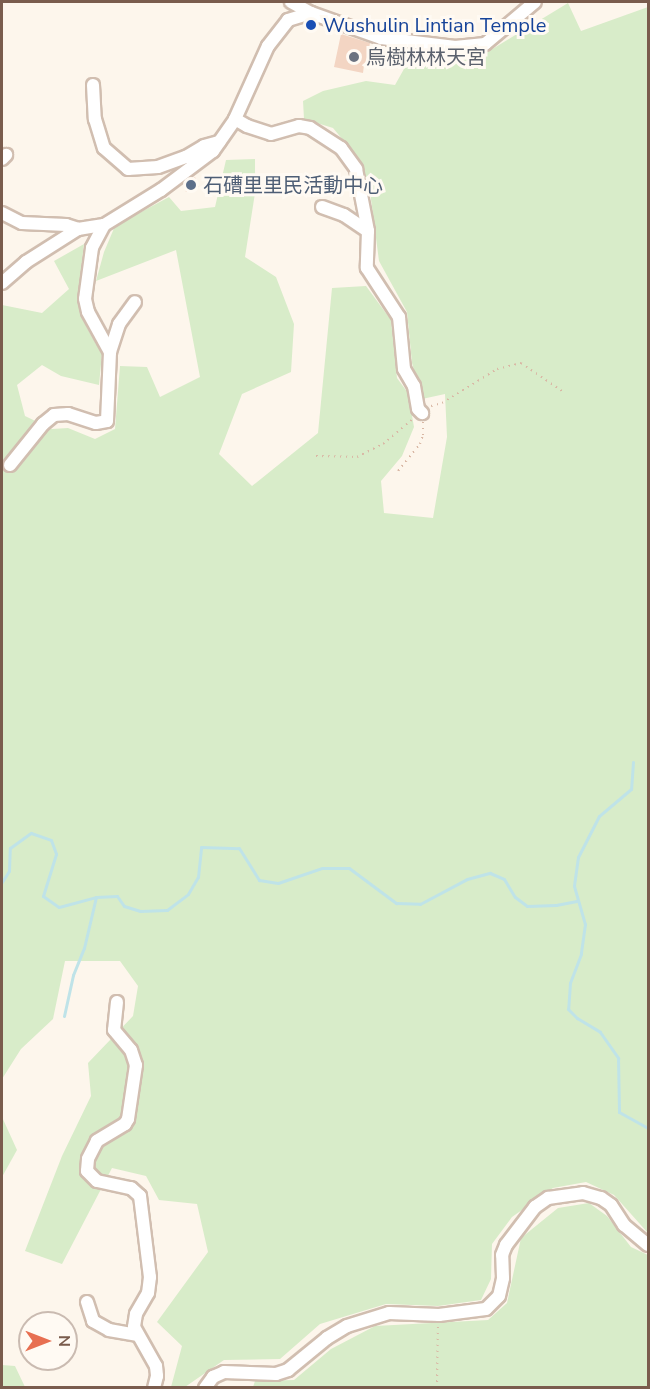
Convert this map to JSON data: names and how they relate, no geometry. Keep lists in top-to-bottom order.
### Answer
{
  "places": ["Wushulin Lintian Temple", "烏樹林林天宮", "石𥕢里里民活動中心"],
  "north": "right"
}
